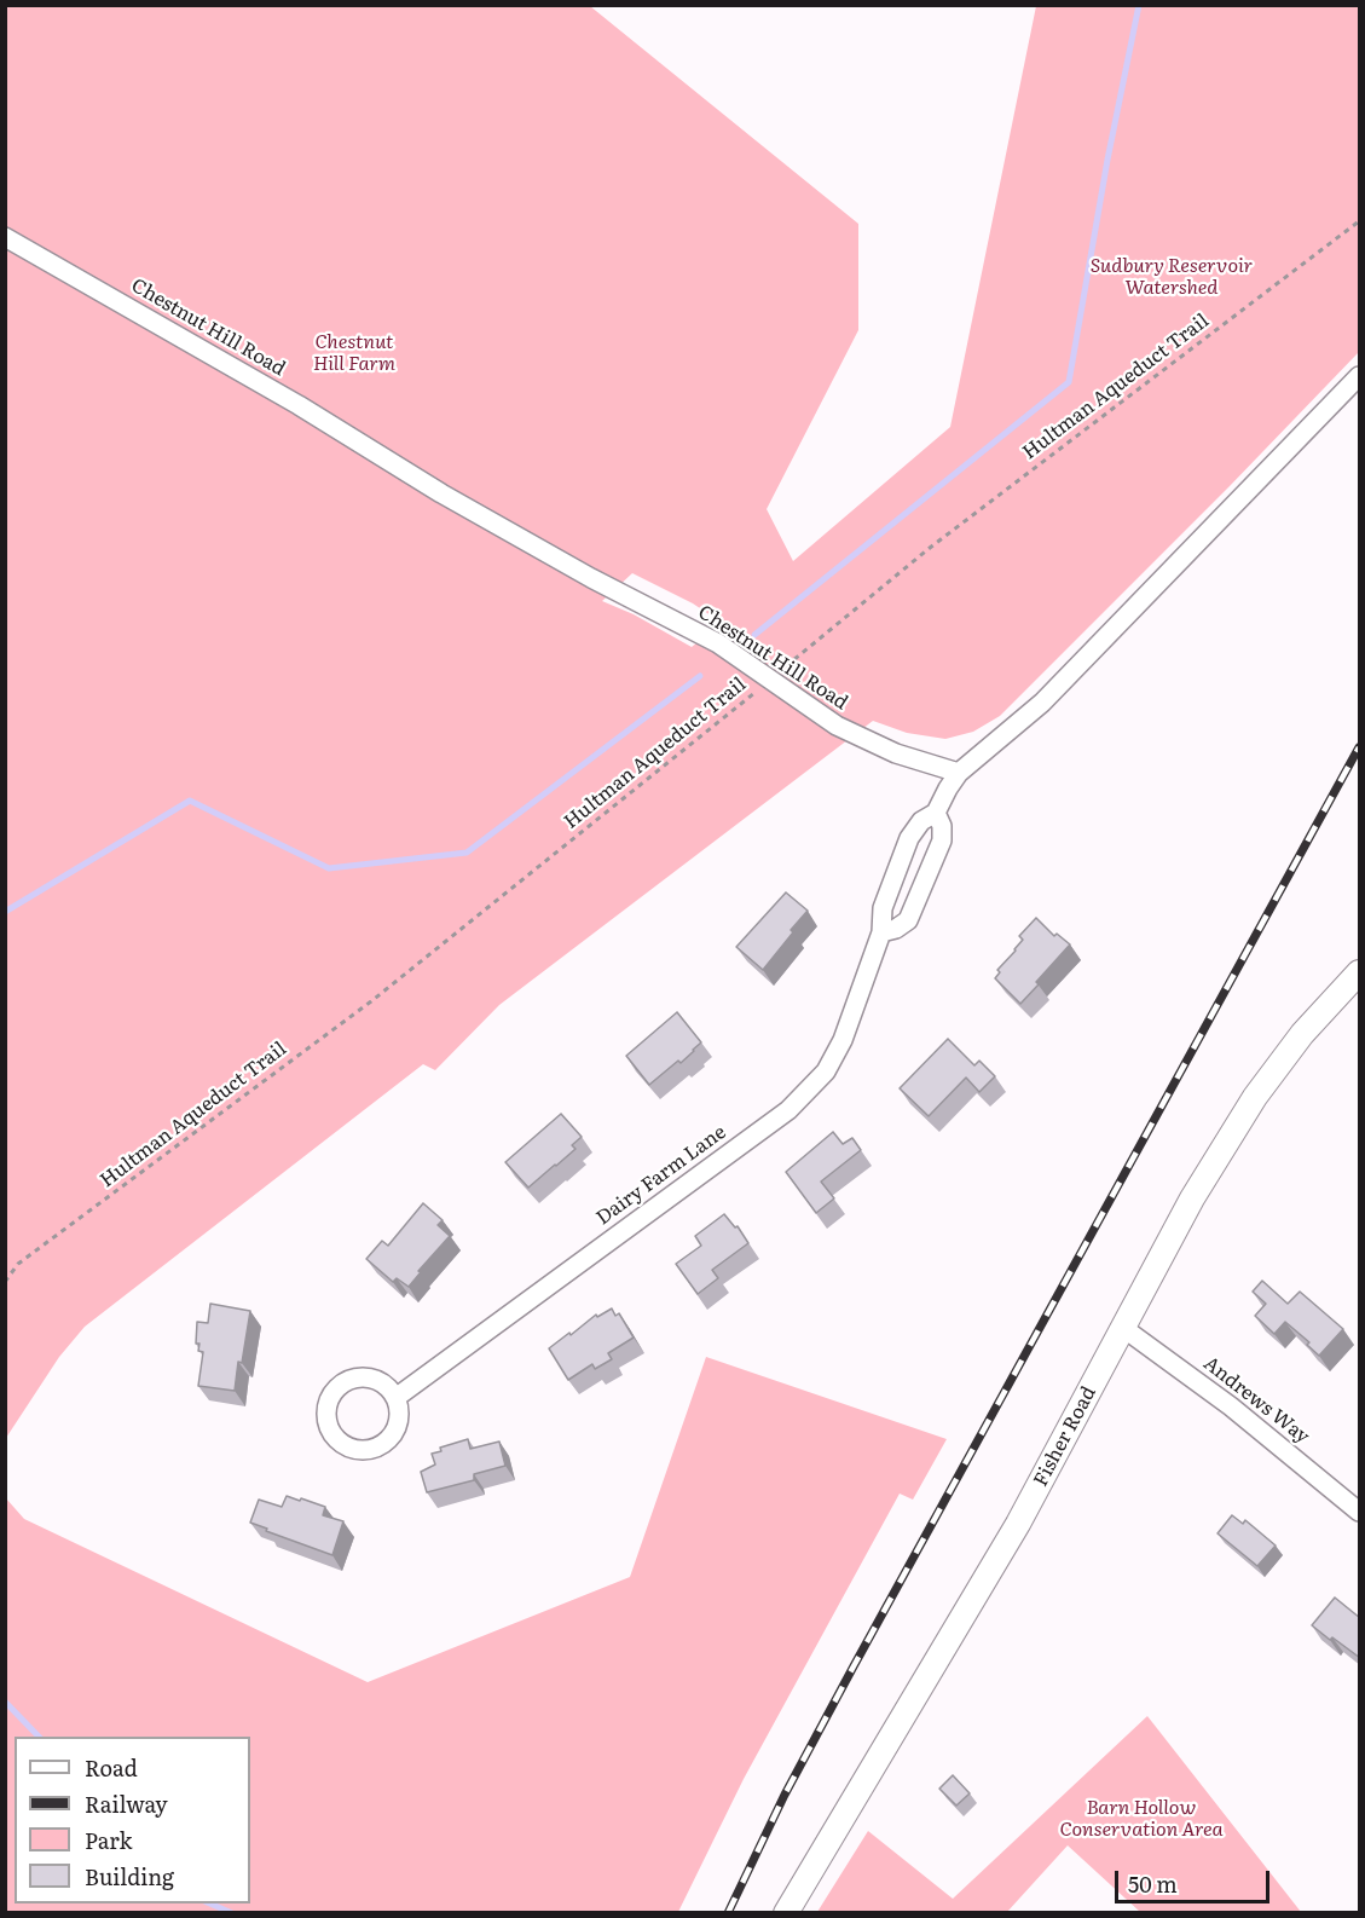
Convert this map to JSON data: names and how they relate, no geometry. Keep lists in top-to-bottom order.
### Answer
{
  "streets": {
    "street": [
      "Chestnut Hill Road",
      "Dairy Farm Lane",
      "Andrews Way",
      "Fisher Road"
    ],
    "path": ["Hultman Aqueduct Trail"]
  },
  "crossings": [
    ["Chestnut Hill Road", "Hultman Aqueduct Trail"],
    ["Chestnut Hill Road", "Dairy Farm Lane"],
    ["Andrews Way", "Fisher Road"]
  ],
  "parks": ["Sudbury Reservoir Watershed", "Chestnut Hill Farm", "Barn Hollow Conservation Area"],
  "legend": [
    "Road",
    "Railway",
    "Park",
    "Building"
  ],
  "scale_bar": "50 m"
}
